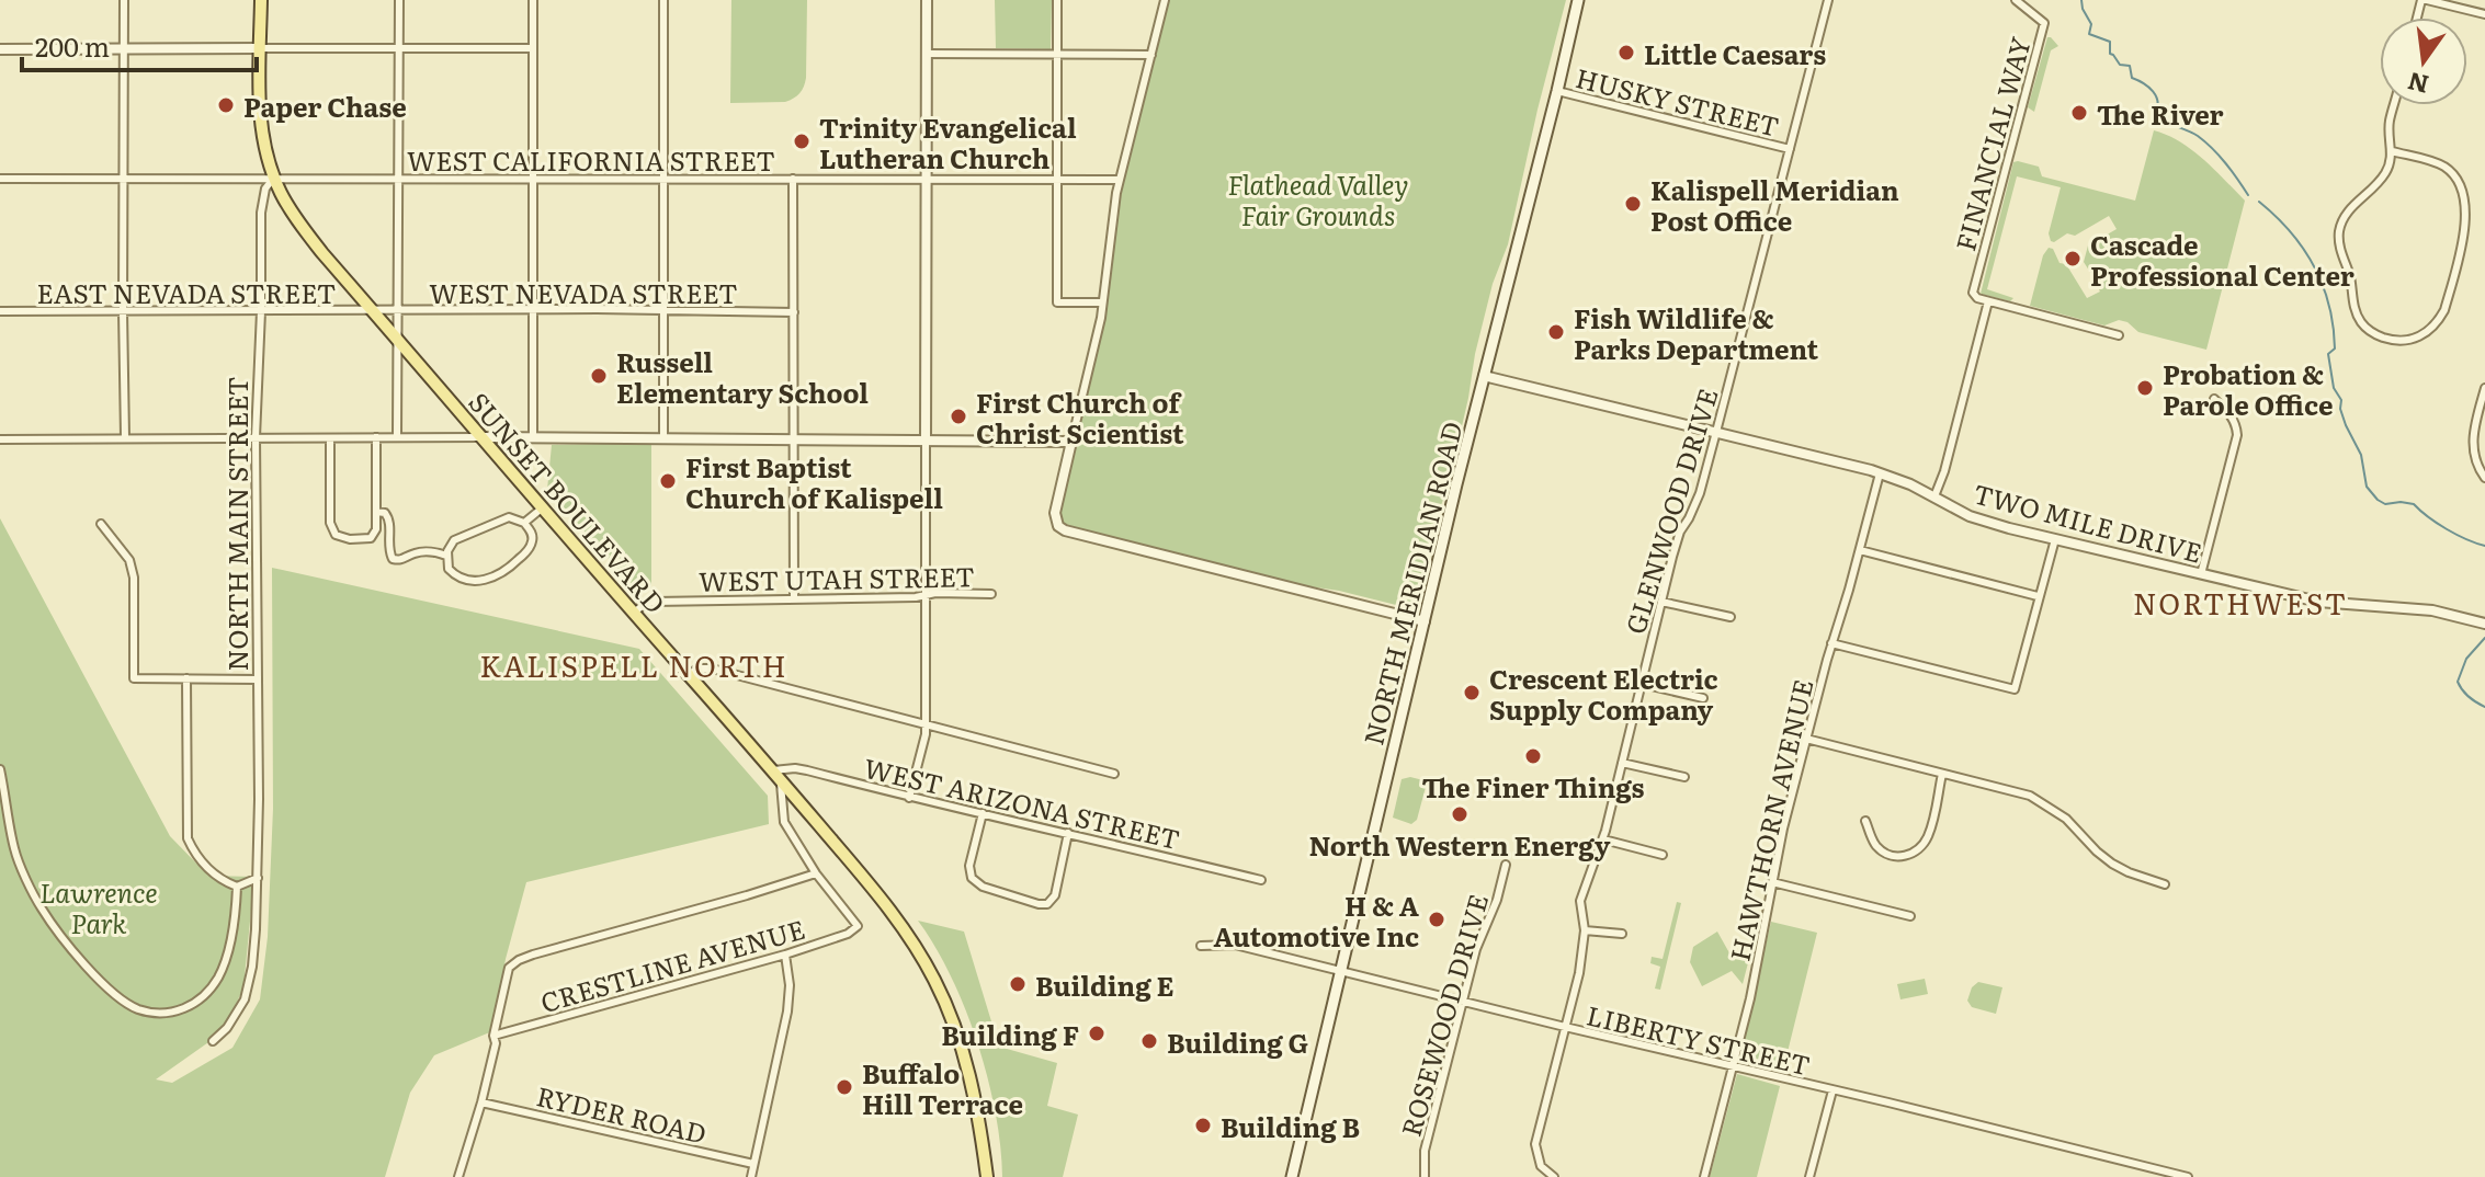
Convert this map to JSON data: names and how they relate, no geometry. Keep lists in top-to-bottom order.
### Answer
{
  "streets": {
    "main road": ["SUNSET BOULEVARD", "NORTH MERIDIAN ROAD"],
    "street": [
      "HUSKY STREET",
      "FINANCIAL WAY",
      "WEST CALIFORNIA STREET",
      "EAST NEVADA STREET",
      "WEST NEVADA STREET",
      "GLENWOOD DRIVE",
      "TWO MILE DRIVE",
      "NORTH MAIN STREET",
      "WEST UTAH STREET",
      "WEST ARIZONA STREET",
      "HAWTHORN AVENUE",
      "CRESTLINE AVENUE",
      "ROSEWOOD DRIVE",
      "LIBERTY STREET",
      "RYDER ROAD"
    ]
  },
  "crossings": [
    ["HUSKY STREET", "GLENWOOD DRIVE"],
    ["HUSKY STREET", "NORTH MERIDIAN ROAD"],
    ["WEST CALIFORNIA STREET", "SUNSET BOULEVARD"],
    ["WEST CALIFORNIA STREET", "NORTH MAIN STREET"],
    ["EAST NEVADA STREET", "WEST NEVADA STREET"],
    ["EAST NEVADA STREET", "SUNSET BOULEVARD"],
    ["EAST NEVADA STREET", "NORTH MAIN STREET"],
    ["WEST NEVADA STREET", "SUNSET BOULEVARD"],
    ["SUNSET BOULEVARD", "NORTH MAIN STREET"],
    ["SUNSET BOULEVARD", "WEST UTAH STREET"],
    ["SUNSET BOULEVARD", "WEST ARIZONA STREET"],
    ["GLENWOOD DRIVE", "TWO MILE DRIVE"],
    ["GLENWOOD DRIVE", "LIBERTY STREET"],
    ["TWO MILE DRIVE", "NORTH MERIDIAN ROAD"],
    ["TWO MILE DRIVE", "HAWTHORN AVENUE"],
    ["NORTH MERIDIAN ROAD", "LIBERTY STREET"],
    ["HAWTHORN AVENUE", "LIBERTY STREET"],
    ["ROSEWOOD DRIVE", "LIBERTY STREET"]
  ],
  "districts": ["NORTHWEST", "KALISPELL NORTH"],
  "parks": ["Flathead Valley Fair Grounds", "Lawrence Park"],
  "places": [
    "Little Caesars",
    "Paper Chase",
    "The River",
    "Trinity Evangelical Lutheran Church",
    "Kalispell Meridian Post Office",
    "Cascade Professional Center",
    "Fish Wildlife & Parks Department",
    "Russell Elementary School",
    "Probation & Parole Office",
    "First Church of Christ Scientist",
    "First Baptist Church of Kalispell",
    "Crescent Electric Supply Company",
    "The Finer Things",
    "North Western Energy",
    "H & A Automotive Inc",
    "Building E",
    "Building F",
    "Building G",
    "Buffalo Hill Terrace",
    "Building B"
  ],
  "scale_bar": "200 m",
  "north": "bottom"
}
